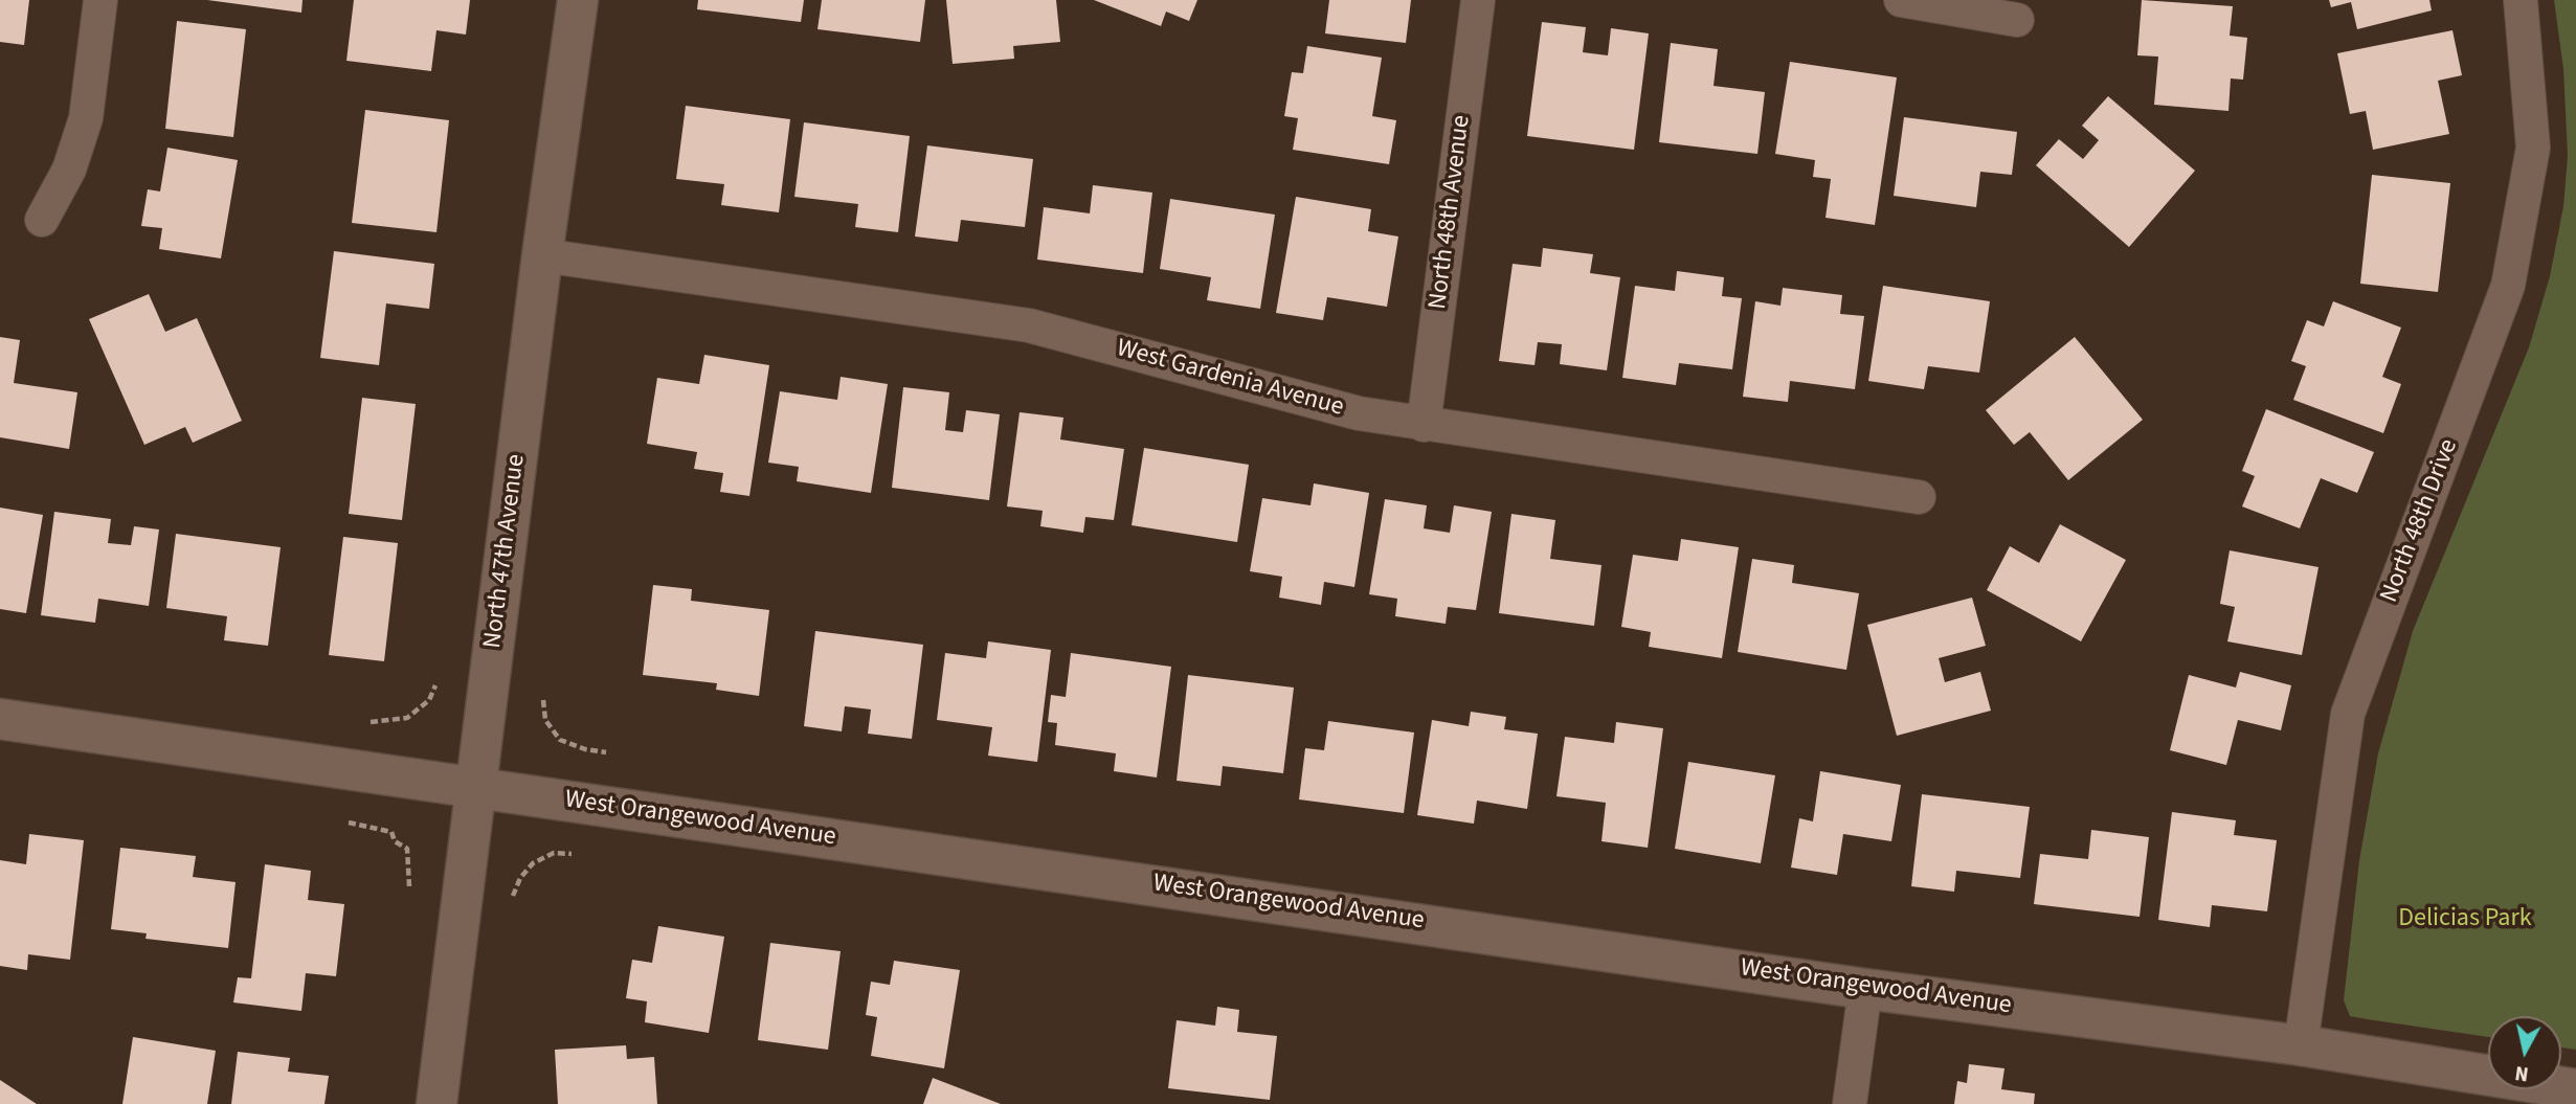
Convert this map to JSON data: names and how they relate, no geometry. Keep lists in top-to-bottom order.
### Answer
{
  "streets": {
    "street": [
      "North 48th Avenue",
      "West Gardenia Avenue",
      "North 48th Drive",
      "North 47th Avenue",
      "West Orangewood Avenue"
    ]
  },
  "crossings": [
    ["North 48th Avenue", "West Gardenia Avenue"],
    ["West Gardenia Avenue", "North 47th Avenue"],
    ["North 48th Drive", "West Orangewood Avenue"],
    ["North 47th Avenue", "West Orangewood Avenue"]
  ],
  "parks": ["Delicias Park"],
  "north": "bottom"
}
